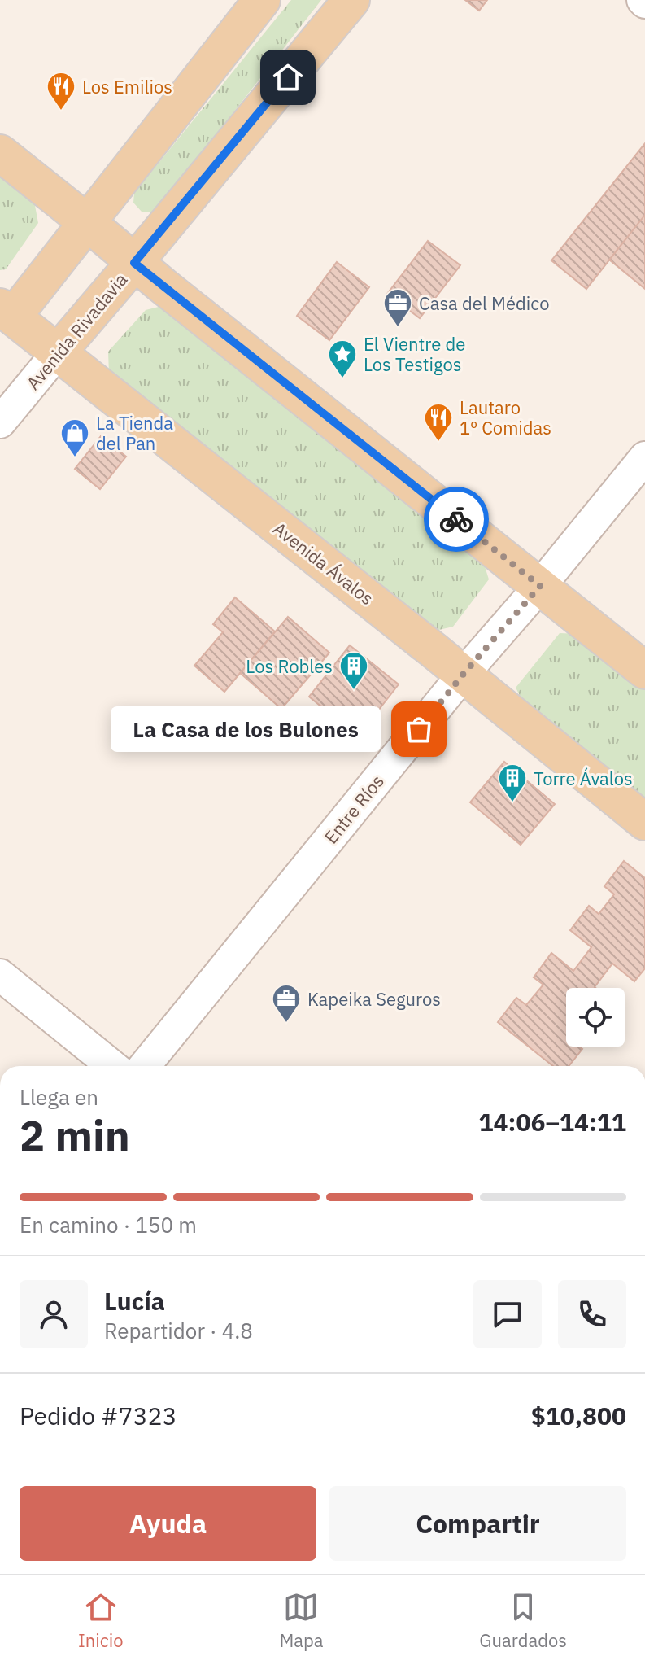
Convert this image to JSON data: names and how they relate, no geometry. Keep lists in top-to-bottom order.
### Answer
{
  "streets": {
    "main road": ["Avenida Rivadavia", "Avenida Ávalos"],
    "street": ["Entre Ríos"]
  },
  "crossings": [
    ["Avenida Rivadavia", "Avenida Ávalos"],
    ["Avenida Ávalos", "Entre Ríos"]
  ],
  "places": {
    "restaurant": ["Los Emilios", "Lautaro 1º Comidas"],
    "office": ["Casa del Médico", "Kapeika Seguros"],
    "place": ["El Vientre de Los Testigos"],
    "shop": ["La Tienda del Pan"],
    "building": ["Los Robles", "Torre Ávalos"],
    "other": ["La Casa de los Bulones"]
  },
  "page": {
    "bubble": "La Casa de los Bulones",
    "heading": ["2 min", "Llega en", "14:06–14:11"],
    "panel": [
      "Lucía",
      "Repartidor · 4.8",
      "Pedido #7323",
      "$10,800"
    ],
    "bar": "En camino · 150 m",
    "buttons": ["Ayuda", "Compartir"],
    "tabs": ["Inicio", "Mapa", "Guardados"]
  }
}
